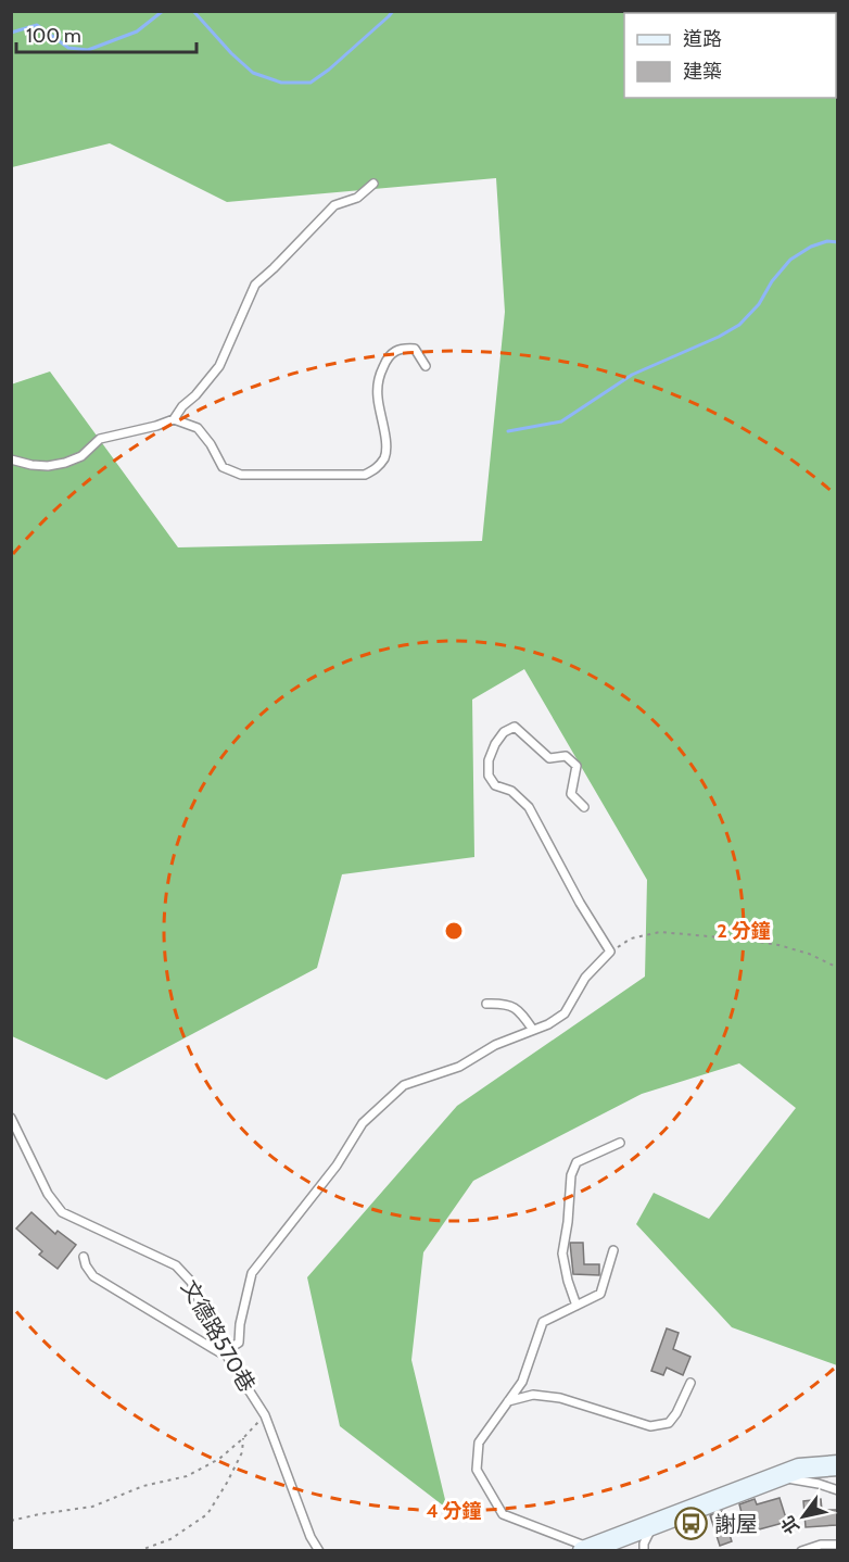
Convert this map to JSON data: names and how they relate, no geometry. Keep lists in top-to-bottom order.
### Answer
{
  "streets": {
    "lane": ["文德路570巷"]
  },
  "places": {
    "bus stop": ["謝屋"]
  },
  "legend": ["道路", "建築"],
  "scale_bar": "100 m",
  "north": "bottom left",
  "rings": ["2 分鐘", "4 分鐘"]
}
